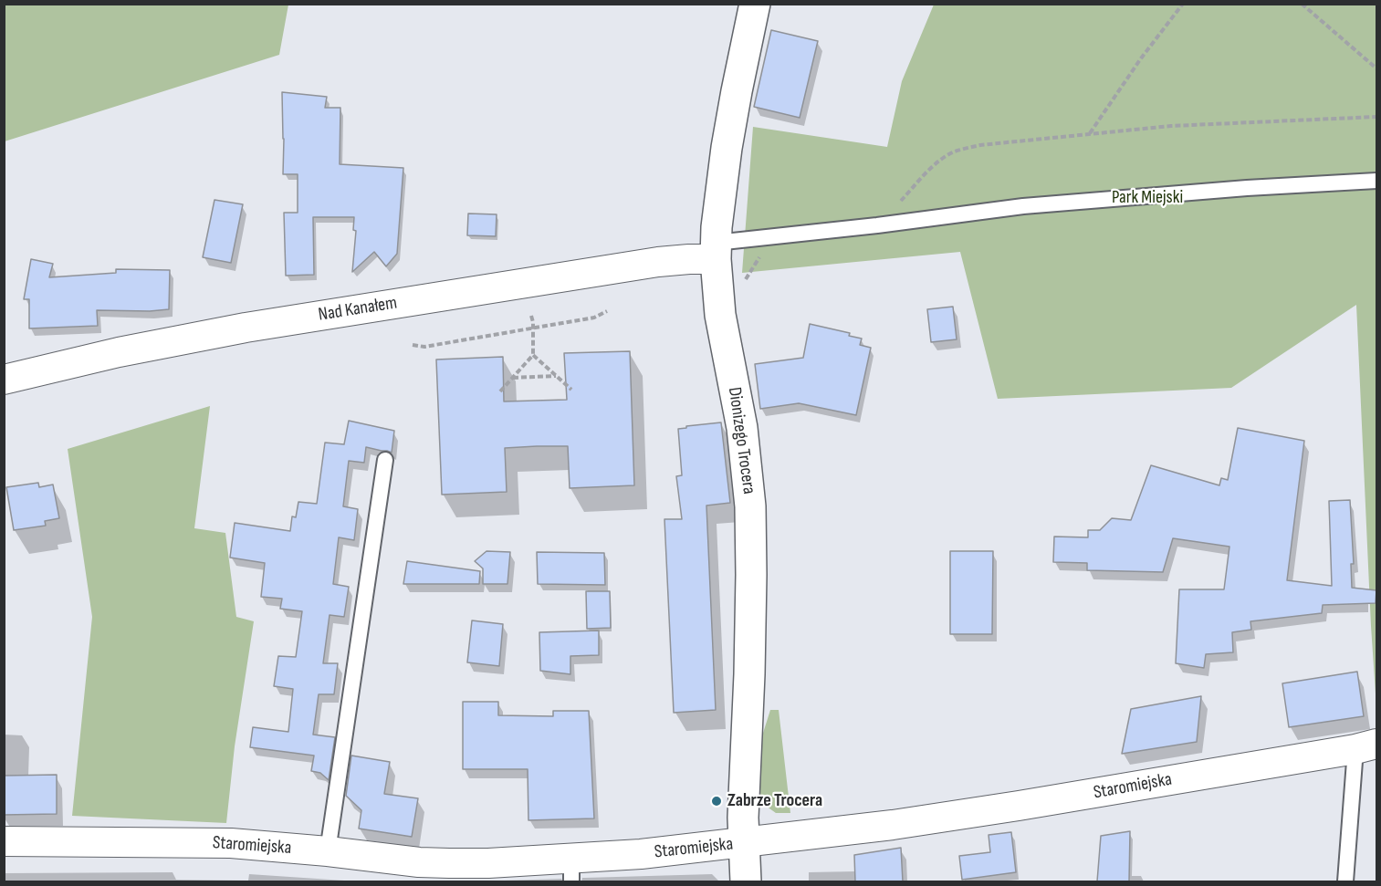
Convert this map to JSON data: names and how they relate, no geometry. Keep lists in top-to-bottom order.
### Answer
{
  "streets": {
    "street": ["Nad Kanałem", "Dionizego Trocera", "Staromiejska"]
  },
  "crossings": [
    ["Nad Kanałem", "Dionizego Trocera"],
    ["Dionizego Trocera", "Staromiejska"]
  ],
  "parks": ["Park Miejski"],
  "places": ["Zabrze Trocera"]
}
